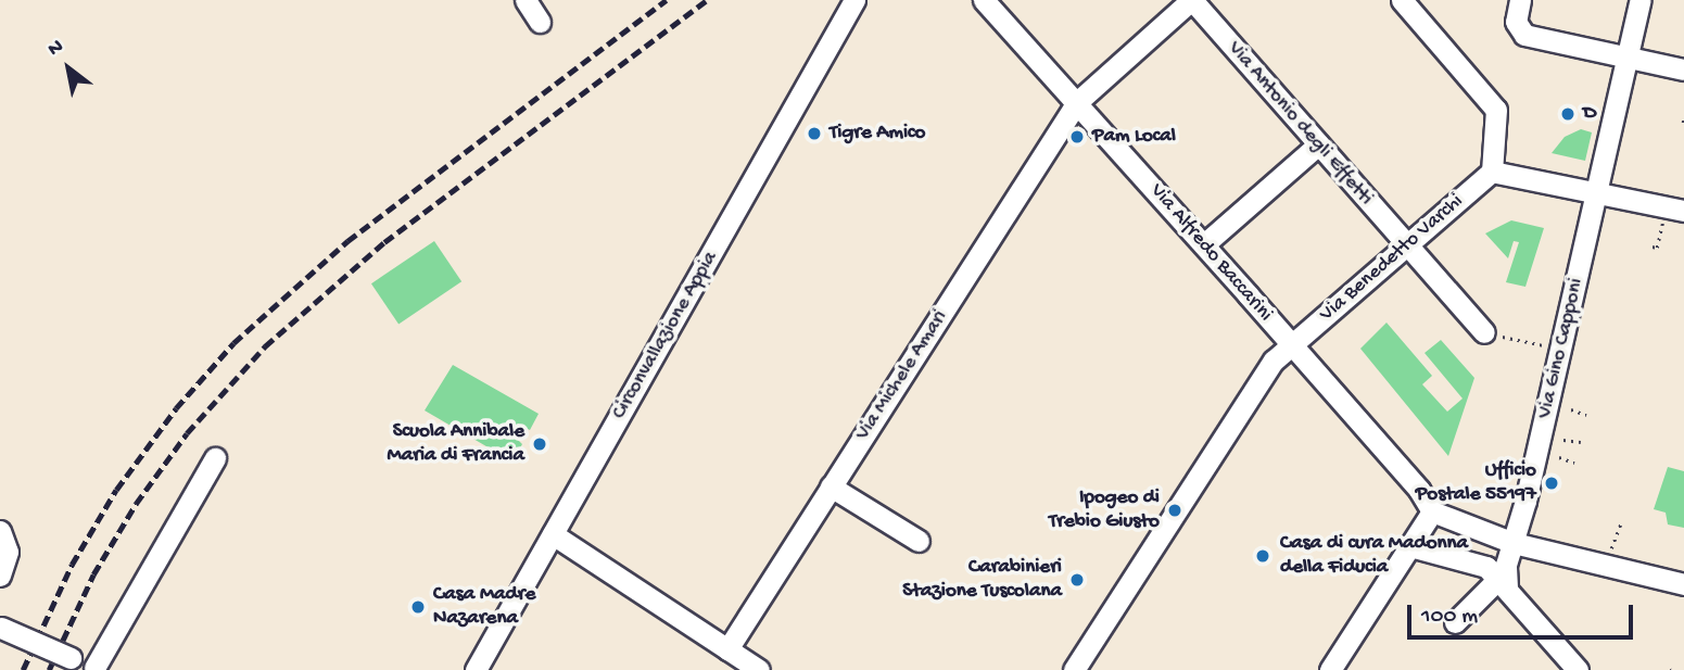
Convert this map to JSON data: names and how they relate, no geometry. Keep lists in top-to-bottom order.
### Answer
{
  "streets": {
    "street": [
      "Via Antonio degli Effetti",
      "Via Alfredo Baccarini",
      "Via Benedetto Varchi",
      "Circonvallazione Appia",
      "Via Gino Capponi",
      "Via Michele Amari"
    ]
  },
  "crossings": [
    ["Via Antonio degli Effetti", "Via Benedetto Varchi"],
    ["Via Antonio degli Effetti", "Via Michele Amari"],
    ["Via Alfredo Baccarini", "Via Benedetto Varchi"],
    ["Via Alfredo Baccarini", "Via Michele Amari"]
  ],
  "places": [
    "D",
    "Tigre Amico",
    "Pam Local",
    "Scuola Annibale Maria di Francia",
    "Ufficio Postale 55197",
    "Ipogeo di Trebio Giusto",
    "Casa di cura Madonna della Fiducia",
    "Carabinieri Stazione Tuscolana",
    "Casa Madre Nazarena"
  ],
  "scale_bar": "100 m",
  "north": "top left"
}
